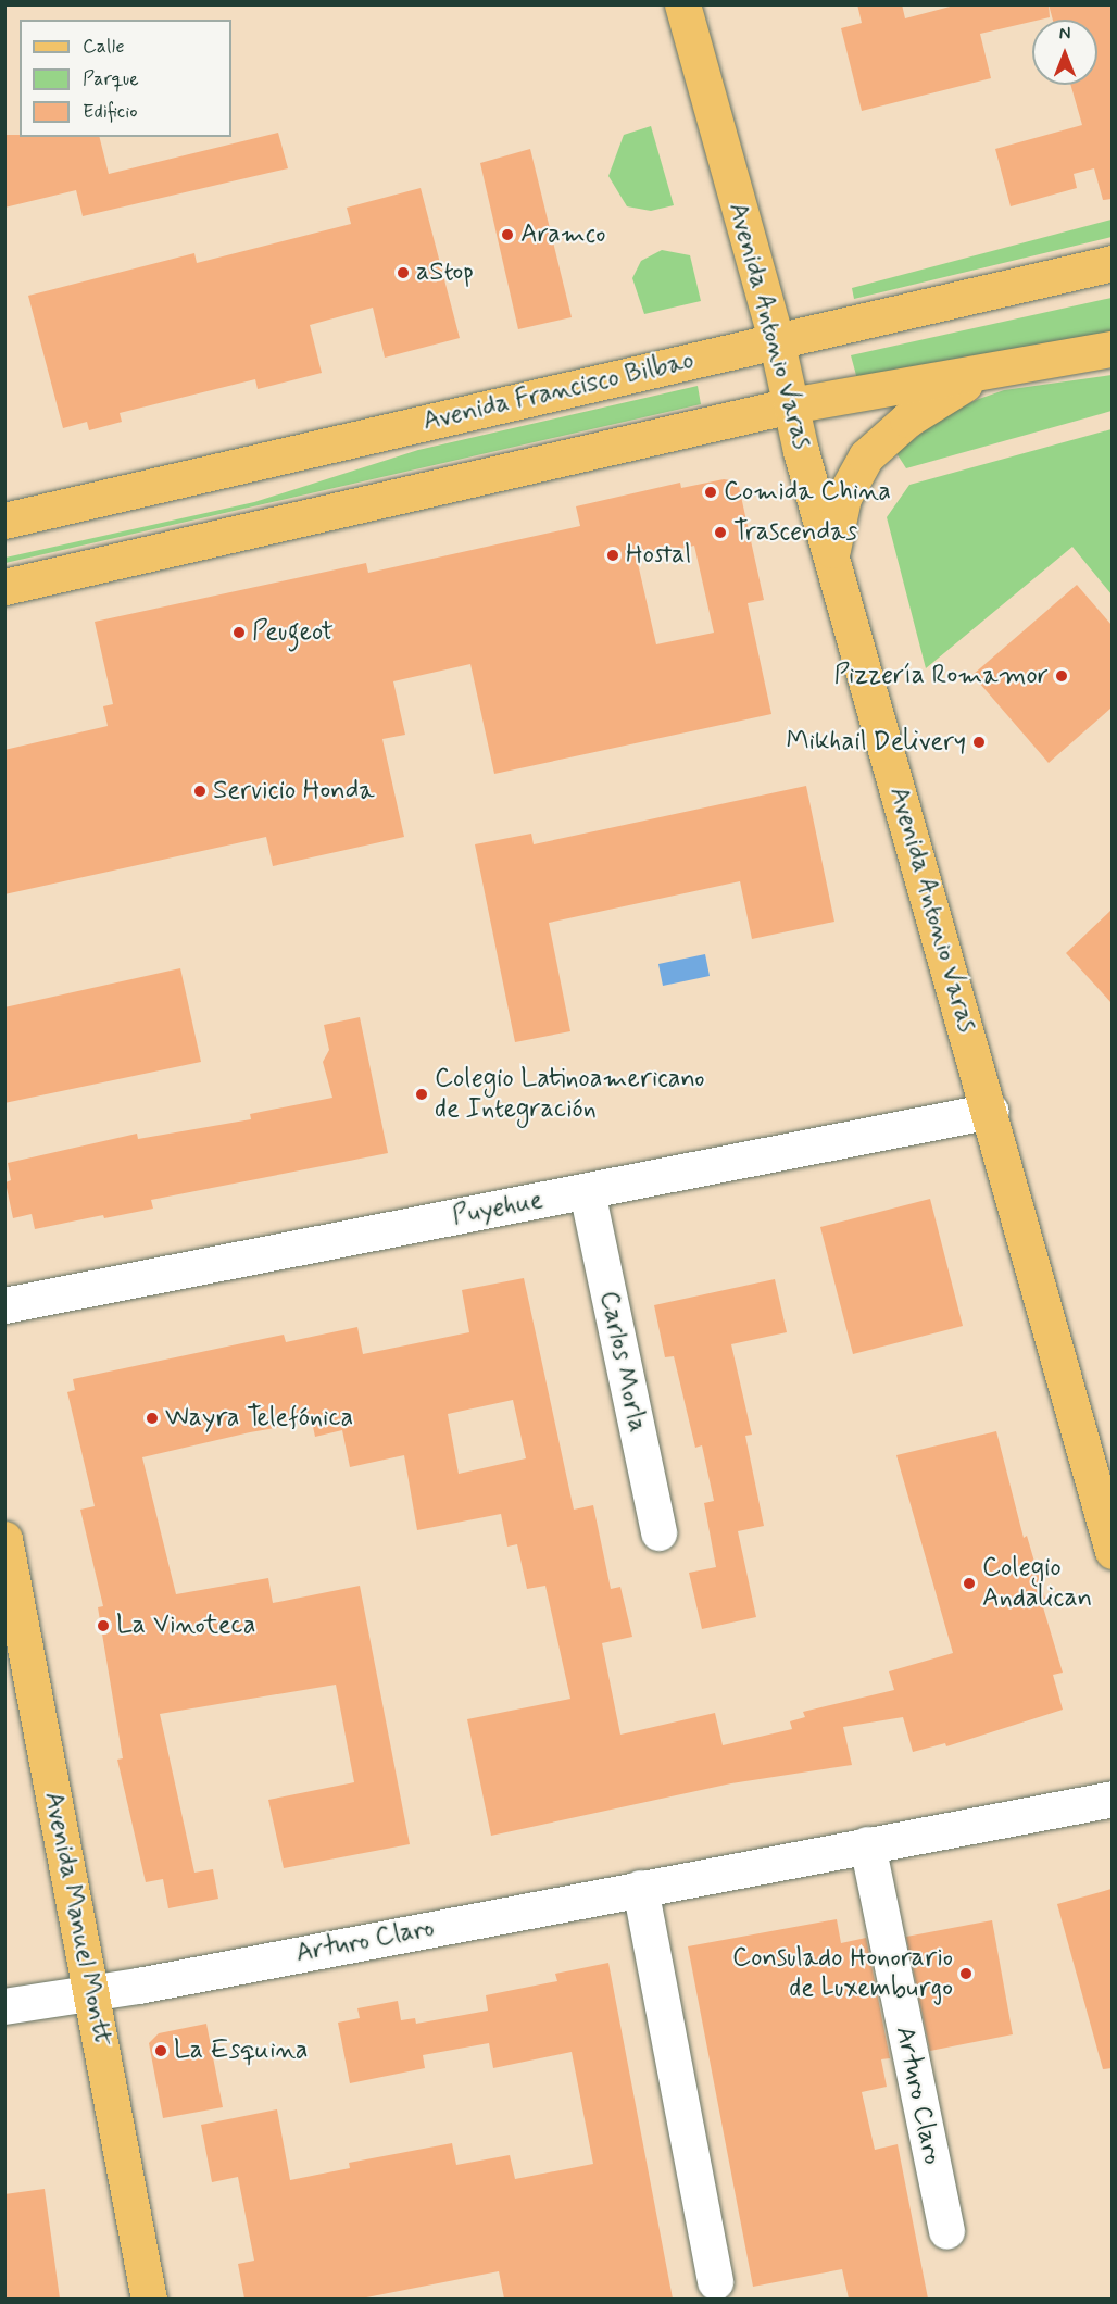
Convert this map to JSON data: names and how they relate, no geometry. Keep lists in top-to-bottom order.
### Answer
{
  "streets": {
    "main road": ["Avenida Antonio Varas", "Avenida Francisco Bilbao", "Avenida Manuel Montt"],
    "street": ["Puyehue", "Carlos Morla", "Arturo Claro"]
  },
  "crossings": [
    ["Avenida Antonio Varas", "Avenida Francisco Bilbao"],
    ["Avenida Antonio Varas", "Puyehue"],
    ["Puyehue", "Carlos Morla"],
    ["Avenida Manuel Montt", "Arturo Claro"]
  ],
  "places": [
    "Aramco",
    "aStop",
    "Comida China",
    "Trascendas",
    "Hostal",
    "Peugeot",
    "Pizzería Romamor",
    "Mikhail Delivery",
    "Servicio Honda",
    "Colegio Latinoamericano de Integración",
    "Wayra Telefónica",
    "Colegio Andalican",
    "La Vinoteca",
    "Consulado Honorario de Luxemburgo",
    "La Esquina"
  ],
  "legend": ["Calle", "Parque", "Edificio"],
  "north": "top"
}
